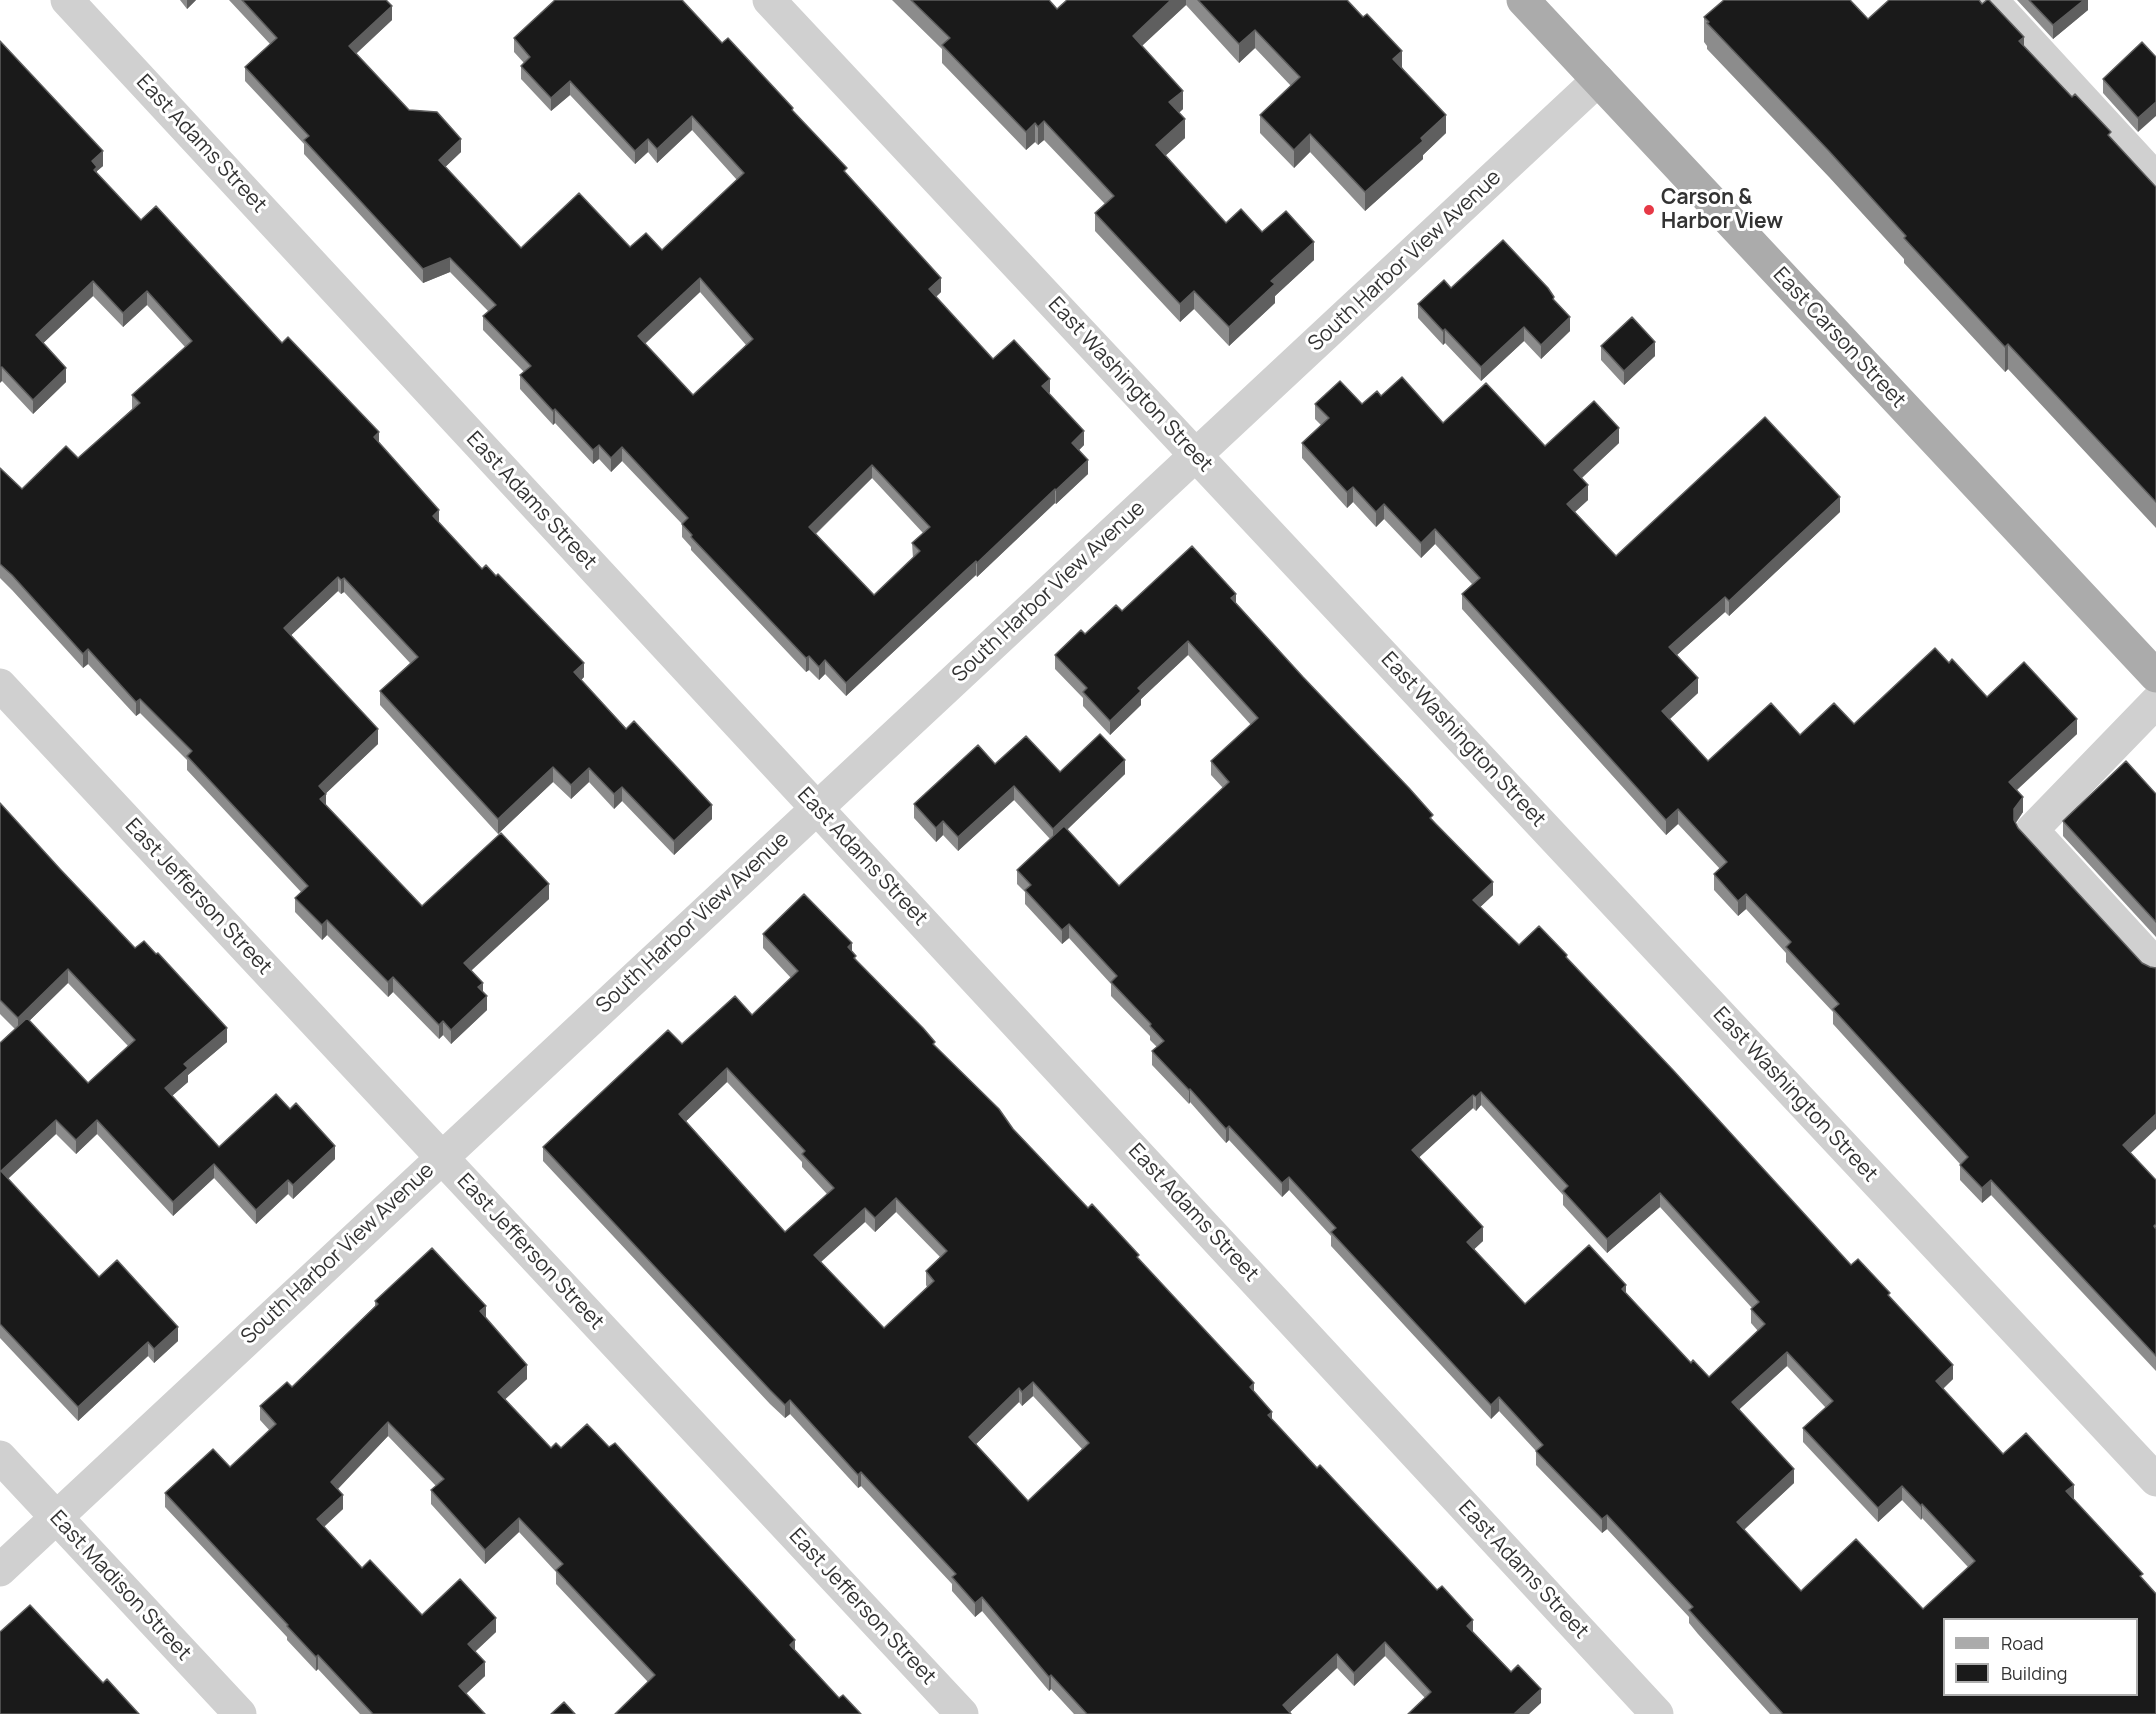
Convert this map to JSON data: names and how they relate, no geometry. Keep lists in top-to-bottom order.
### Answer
{
  "streets": {
    "main road": ["East Carson Street"],
    "street": [
      "East Adams Street",
      "South Harbor View Avenue",
      "East Washington Street",
      "East Jefferson Street",
      "East Madison Street"
    ]
  },
  "crossings": [
    ["East Adams Street", "South Harbor View Avenue"],
    ["South Harbor View Avenue", "East Carson Street"],
    ["South Harbor View Avenue", "East Washington Street"],
    ["South Harbor View Avenue", "East Jefferson Street"],
    ["South Harbor View Avenue", "East Madison Street"]
  ],
  "places": ["Carson & Harbor View"],
  "legend": ["Road", "Building"]
}
